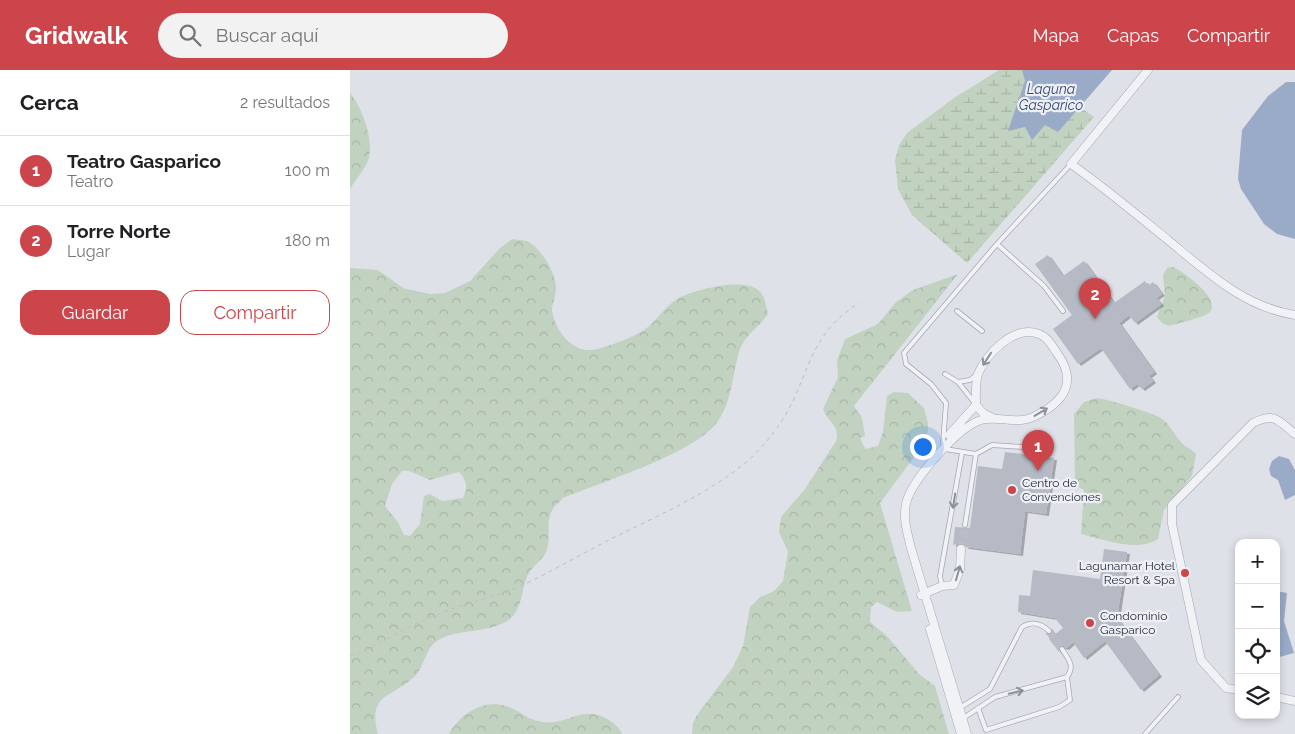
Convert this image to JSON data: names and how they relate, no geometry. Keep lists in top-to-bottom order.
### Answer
{
  "water": ["Laguna Gasparico"],
  "places": ["Centro de Convenciones", "Lagunamar Hotel Resort & Spa", "Condominio Gasparico"],
  "page": {
    "header": "Gridwalk",
    "search": "Buscar aquí",
    "nav": ["Mapa", "Capas", "Compartir"],
    "heading": ["Cerca", "2 resultados"],
    "list": [
      {
        "mark": "1",
        "name": "Teatro Gasparico",
        "note": "Teatro",
        "value": "100 m"
      },
      {
        "mark": "2",
        "name": "Torre Norte",
        "note": "Lugar",
        "value": "180 m"
      }
    ],
    "buttons": ["Guardar", "Compartir"],
    "pins": ["2", "1"],
    "map_buttons": ["+", "−"]
  }
}
